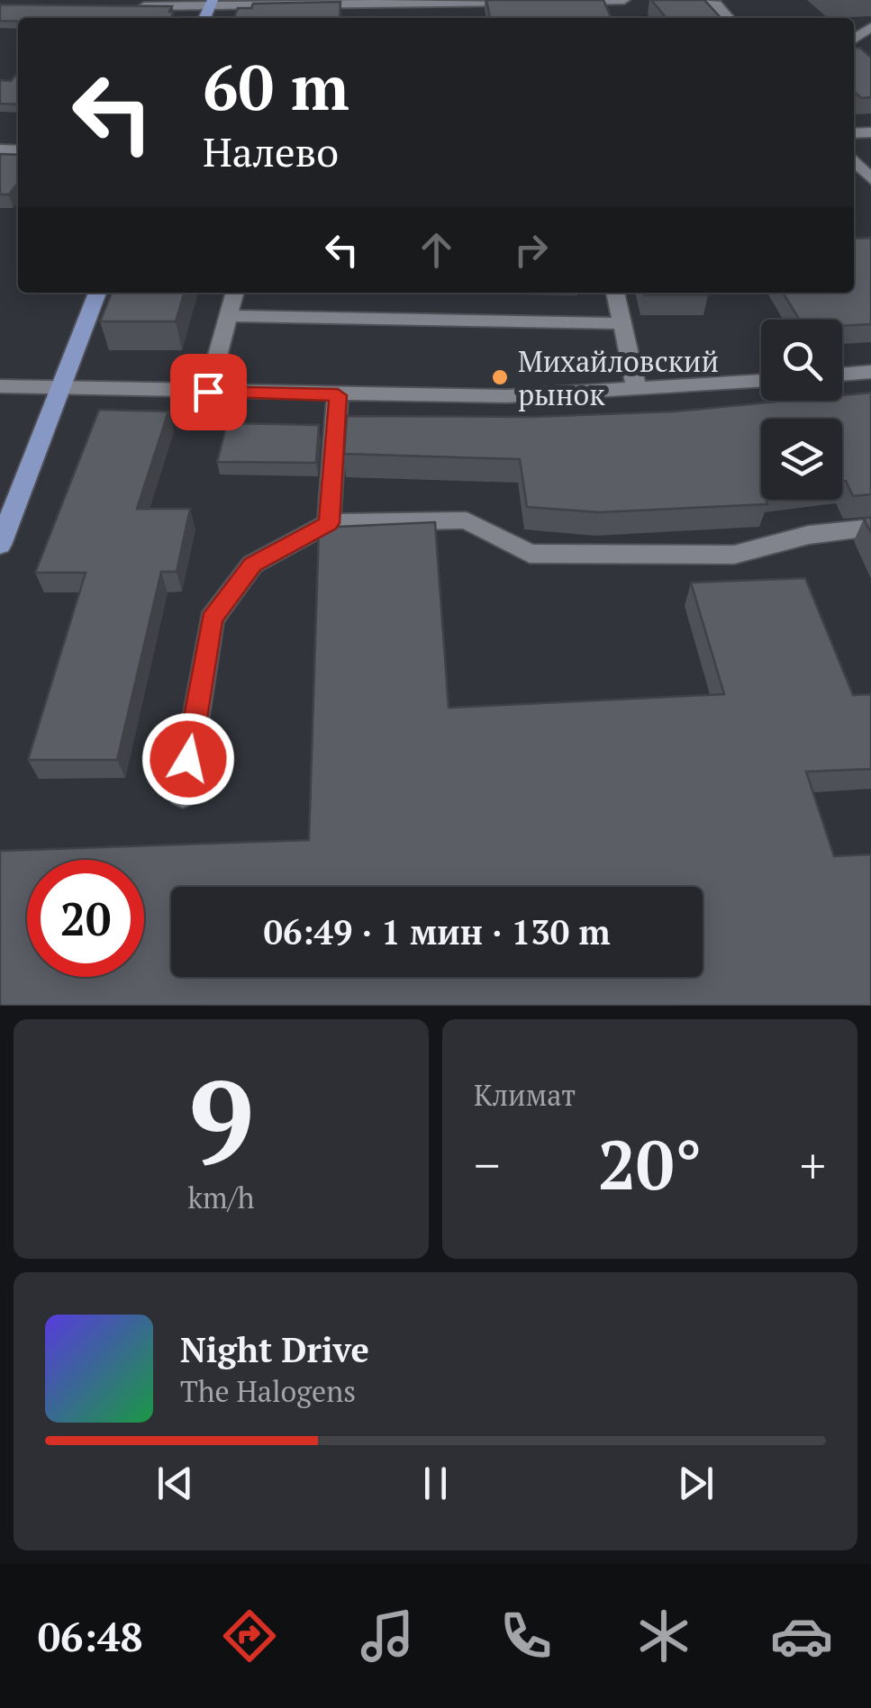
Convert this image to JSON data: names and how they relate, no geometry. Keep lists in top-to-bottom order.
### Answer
{
  "places": ["Михайловский рынок"],
  "page": {
    "turn": ["60 m", "Налево"],
    "limit": "20",
    "trip": "06:49 · 1 мин · 130 m",
    "tile": [
      ["9", "km/h"],
      "Климат"
    ],
    "heat": ["−", "20°", "+"],
    "song": ["Night Drive", "The Halogens"],
    "tabs": "06:48"
  }
}
